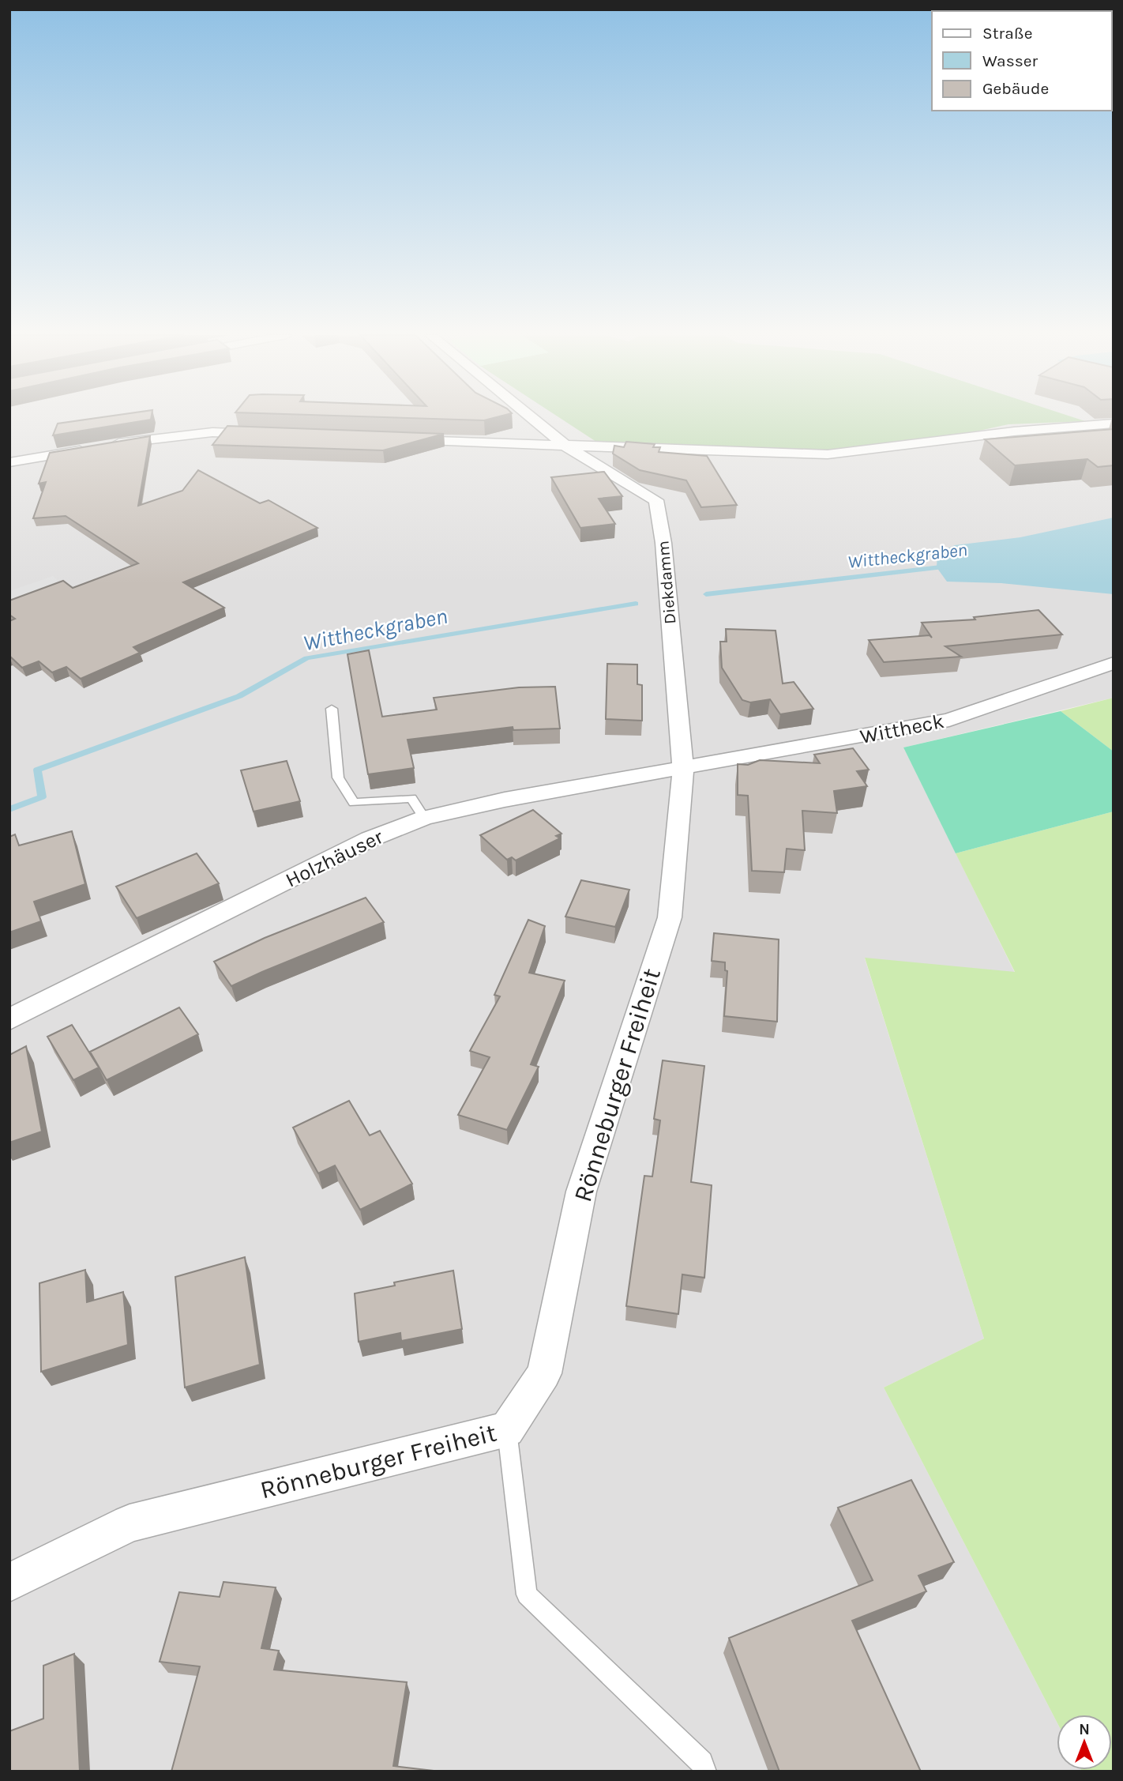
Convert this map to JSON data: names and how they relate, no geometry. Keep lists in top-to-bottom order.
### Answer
{
  "streets": {
    "street": [
      "Diekdamm",
      "Wittheck",
      "Holzhäuser",
      "Rönneburger Freiheit"
    ]
  },
  "crossings": [
    ["Diekdamm", "Wittheck"],
    ["Diekdamm", "Holzhäuser"],
    ["Diekdamm", "Rönneburger Freiheit"],
    ["Wittheck", "Holzhäuser"],
    ["Wittheck", "Rönneburger Freiheit"],
    ["Holzhäuser", "Rönneburger Freiheit"]
  ],
  "water": ["Wittheckgraben"],
  "legend": ["Straße", "Wasser", "Gebäude"],
  "north": "top"
}
